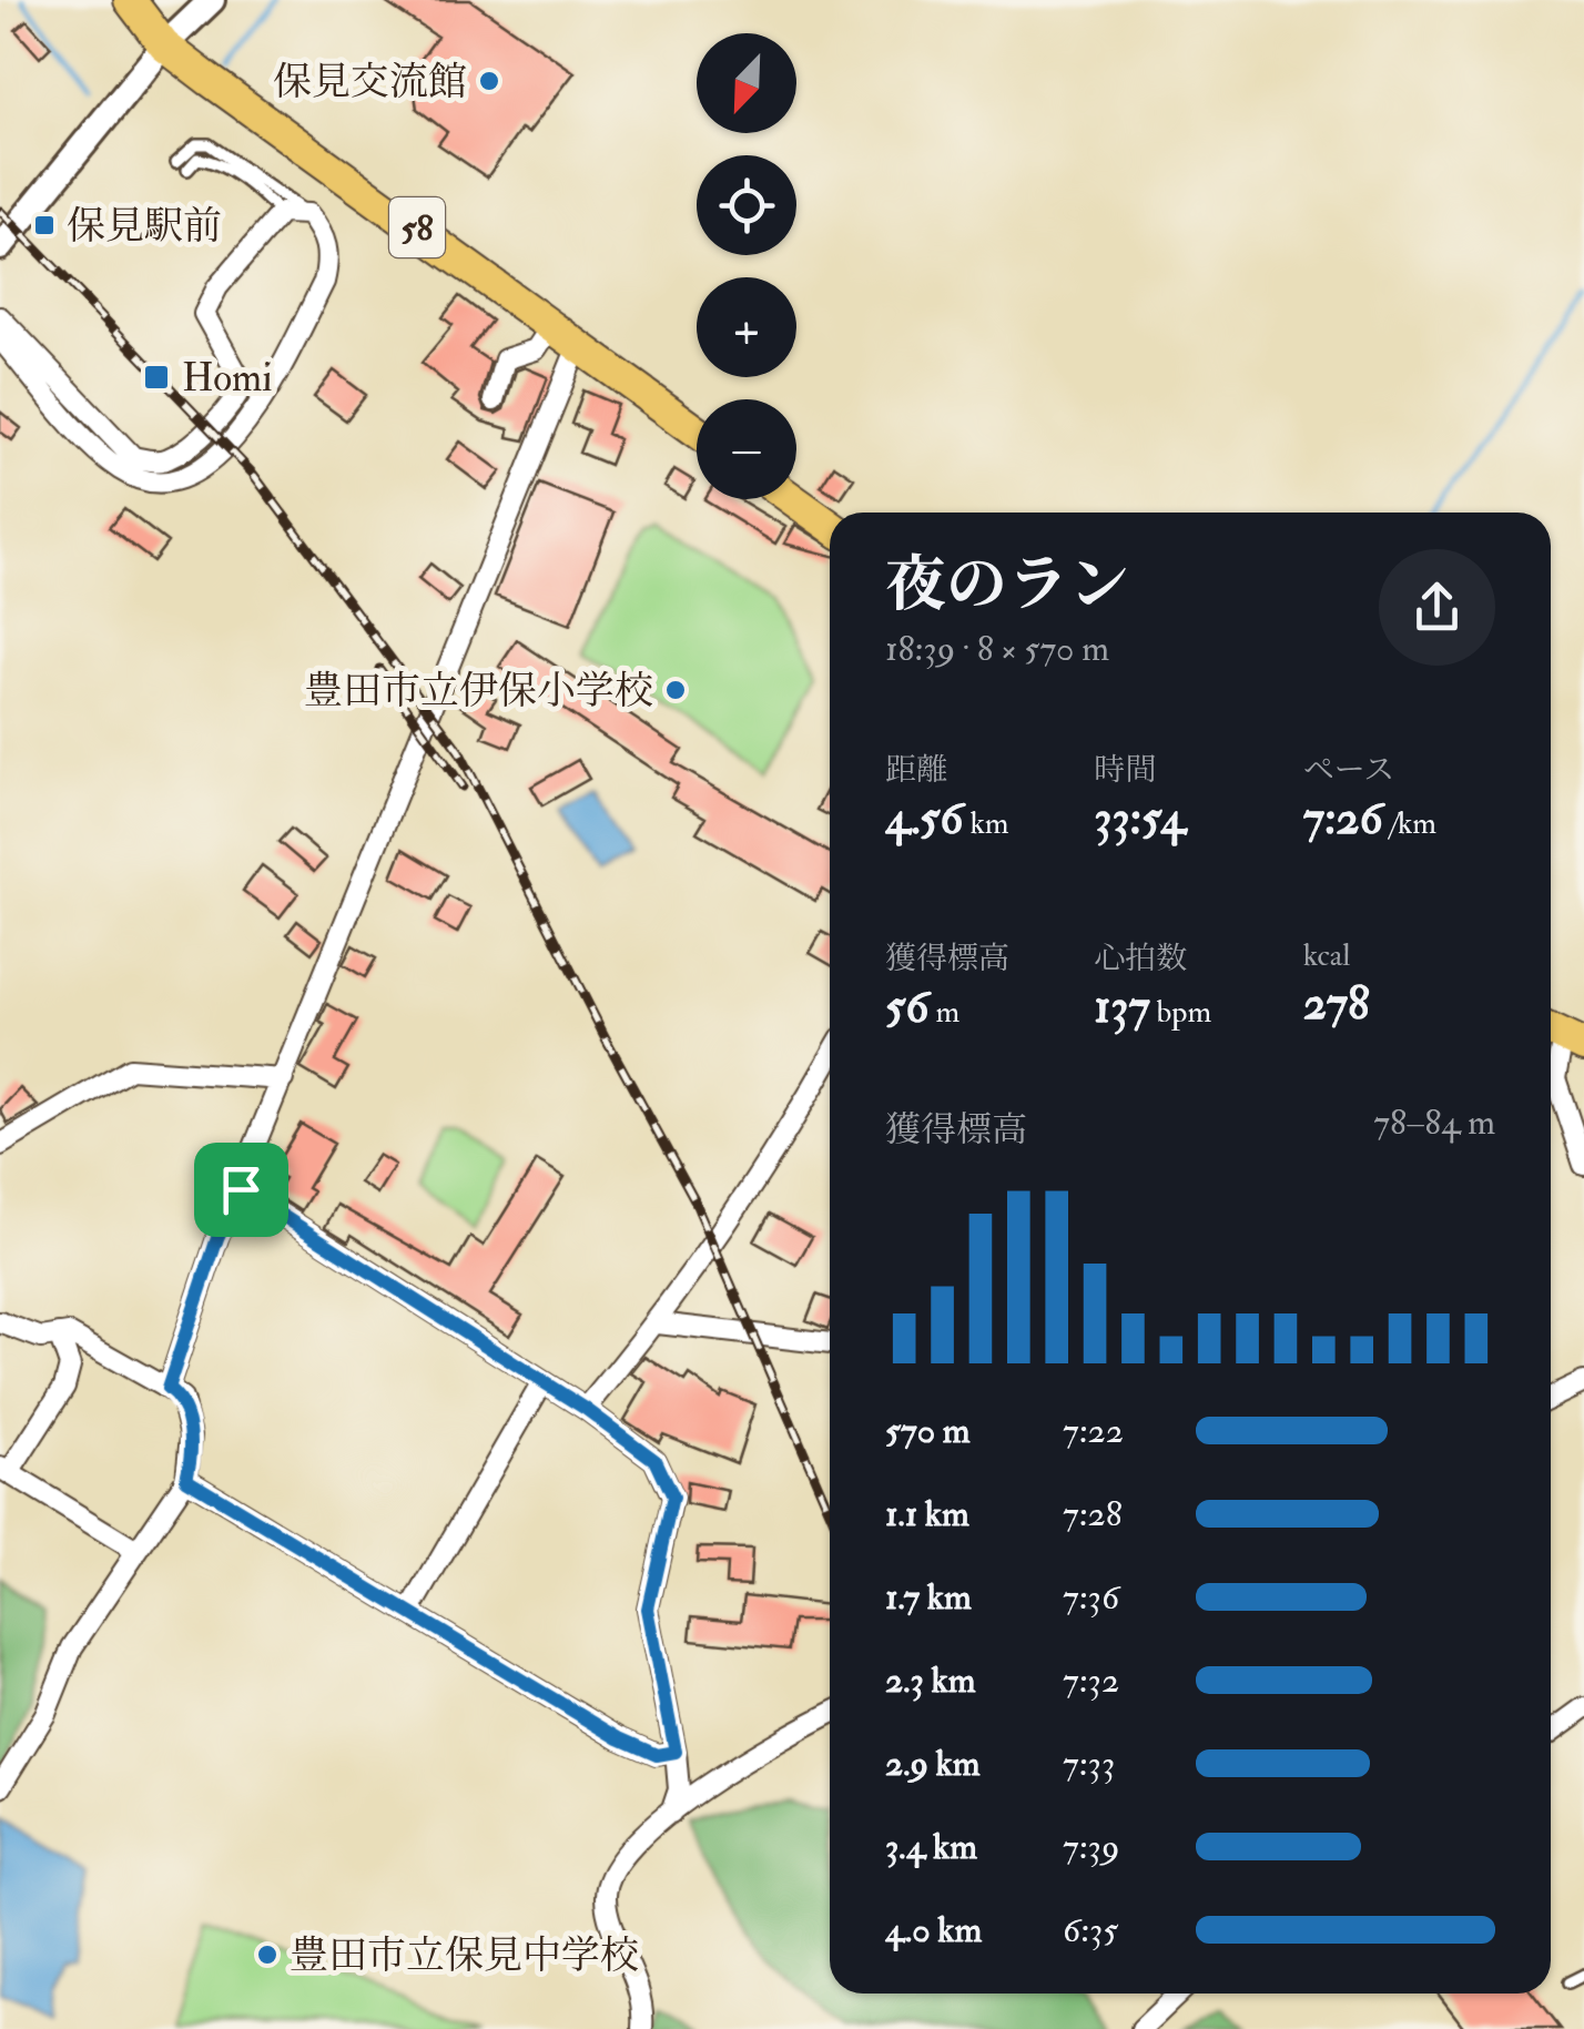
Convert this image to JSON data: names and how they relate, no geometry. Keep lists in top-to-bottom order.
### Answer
{
  "streets": {
    "main road": ["58"]
  },
  "places": {
    "other": ["保見交流館", "豊田市立伊保小学校", "豊田市立保見中学校"],
    "transit": ["保見駅前", "Homi"]
  },
  "north": "bottom left",
  "page": {
    "map_buttons": ["+", "−"],
    "heading": ["夜のラン", "18:39 · 8 × 570 m"],
    "stats": [
      ["距離", "4.56 km"],
      ["時間", "33:54"],
      ["ペース", "7:26 /km"],
      ["獲得標高", "56 m"],
      ["心拍数", "137 bpm"],
      ["kcal", "278"]
    ],
    "chart": ["獲得標高", "78–84 m"],
    "list": [
      {
        "name": "570 m",
        "note": "7:22"
      },
      {
        "name": "1.1 km",
        "note": "7:28"
      },
      {
        "name": "1.7 km",
        "note": "7:36"
      },
      {
        "name": "2.3 km",
        "note": "7:32"
      },
      {
        "name": "2.9 km",
        "note": "7:33"
      },
      {
        "name": "3.4 km",
        "note": "7:39"
      },
      {
        "name": "4.0 km",
        "note": "6:35"
      }
    ]
  }
}
